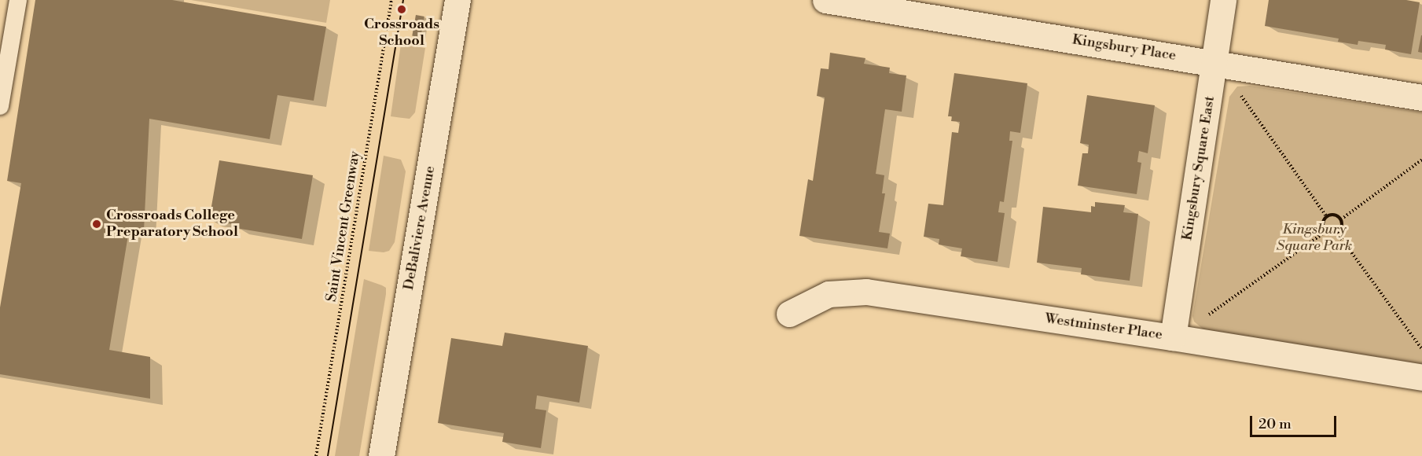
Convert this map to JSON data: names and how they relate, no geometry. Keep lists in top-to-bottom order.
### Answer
{
  "streets": {
    "street": [
      "Kingsbury Place",
      "Kingsbury Square East",
      "DeBaliviere Avenue",
      "Westminster Place"
    ],
    "path": ["Saint Vincent Greenway"]
  },
  "crossings": [
    ["Kingsbury Place", "Kingsbury Square East"],
    ["Kingsbury Square East", "Westminster Place"]
  ],
  "parks": ["Kingsbury Square Park"],
  "places": ["Crossroads School", "Crossroads College Preparatory School"],
  "scale_bar": "20 m"
}
